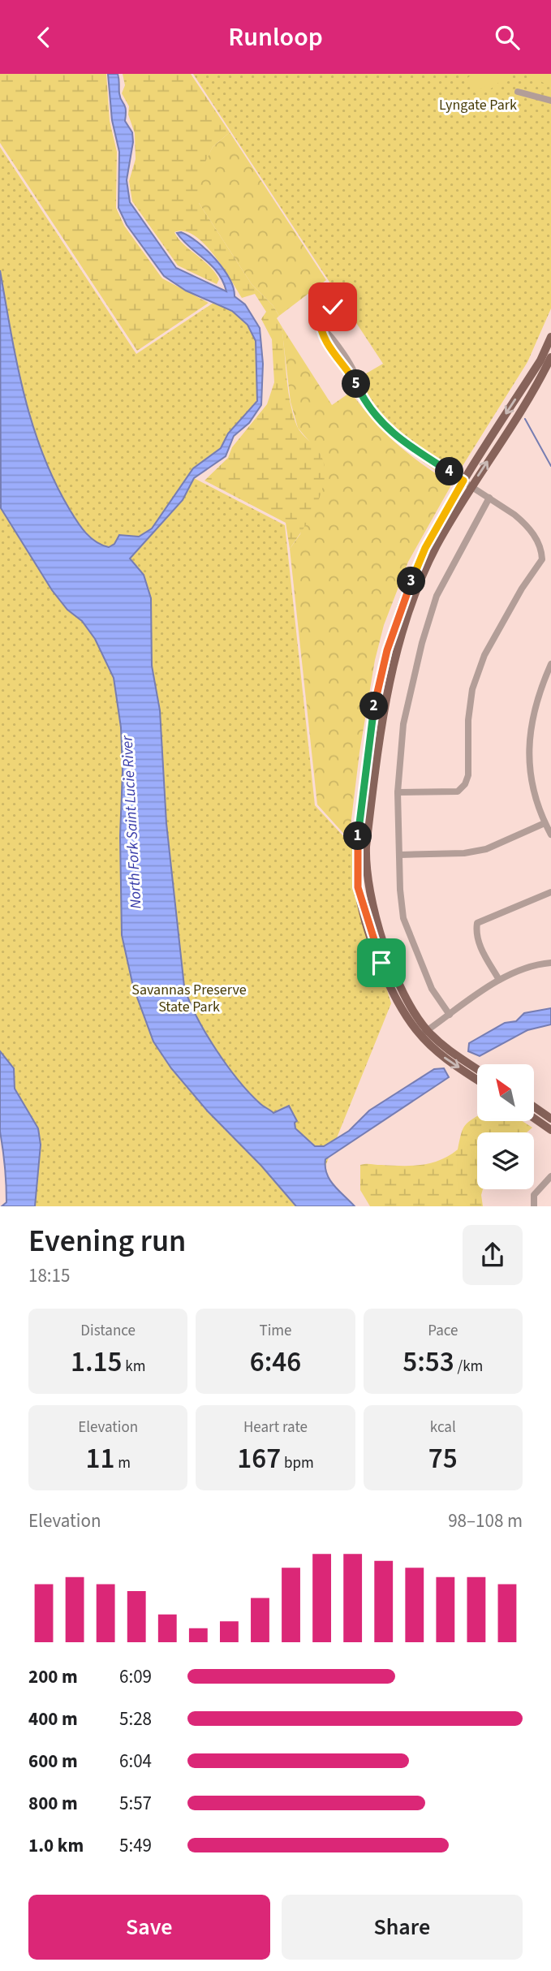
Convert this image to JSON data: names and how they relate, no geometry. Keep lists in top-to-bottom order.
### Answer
{
  "water": ["North Fork Saint Lucie River"],
  "parks": ["Lyngate Park", "Savannas Preserve State Park"],
  "north": "top left",
  "page": {
    "header": "Runloop",
    "pins": [
      "5",
      "4",
      "3",
      "2",
      "1"
    ],
    "heading": ["Evening run", "18:15"],
    "stats": [
      ["Distance", "1.15 km"],
      ["Time", "6:46"],
      ["Pace", "5:53 /km"],
      ["Elevation", "11 m"],
      ["Heart rate", "167 bpm"],
      ["kcal", "75"]
    ],
    "chart": ["Elevation", "98–108 m"],
    "list": [
      {
        "name": "200 m",
        "note": "6:09"
      },
      {
        "name": "400 m",
        "note": "5:28"
      },
      {
        "name": "600 m",
        "note": "6:04"
      },
      {
        "name": "800 m",
        "note": "5:57"
      },
      {
        "name": "1.0 km",
        "note": "5:49"
      }
    ],
    "buttons": ["Save", "Share"]
  }
}
